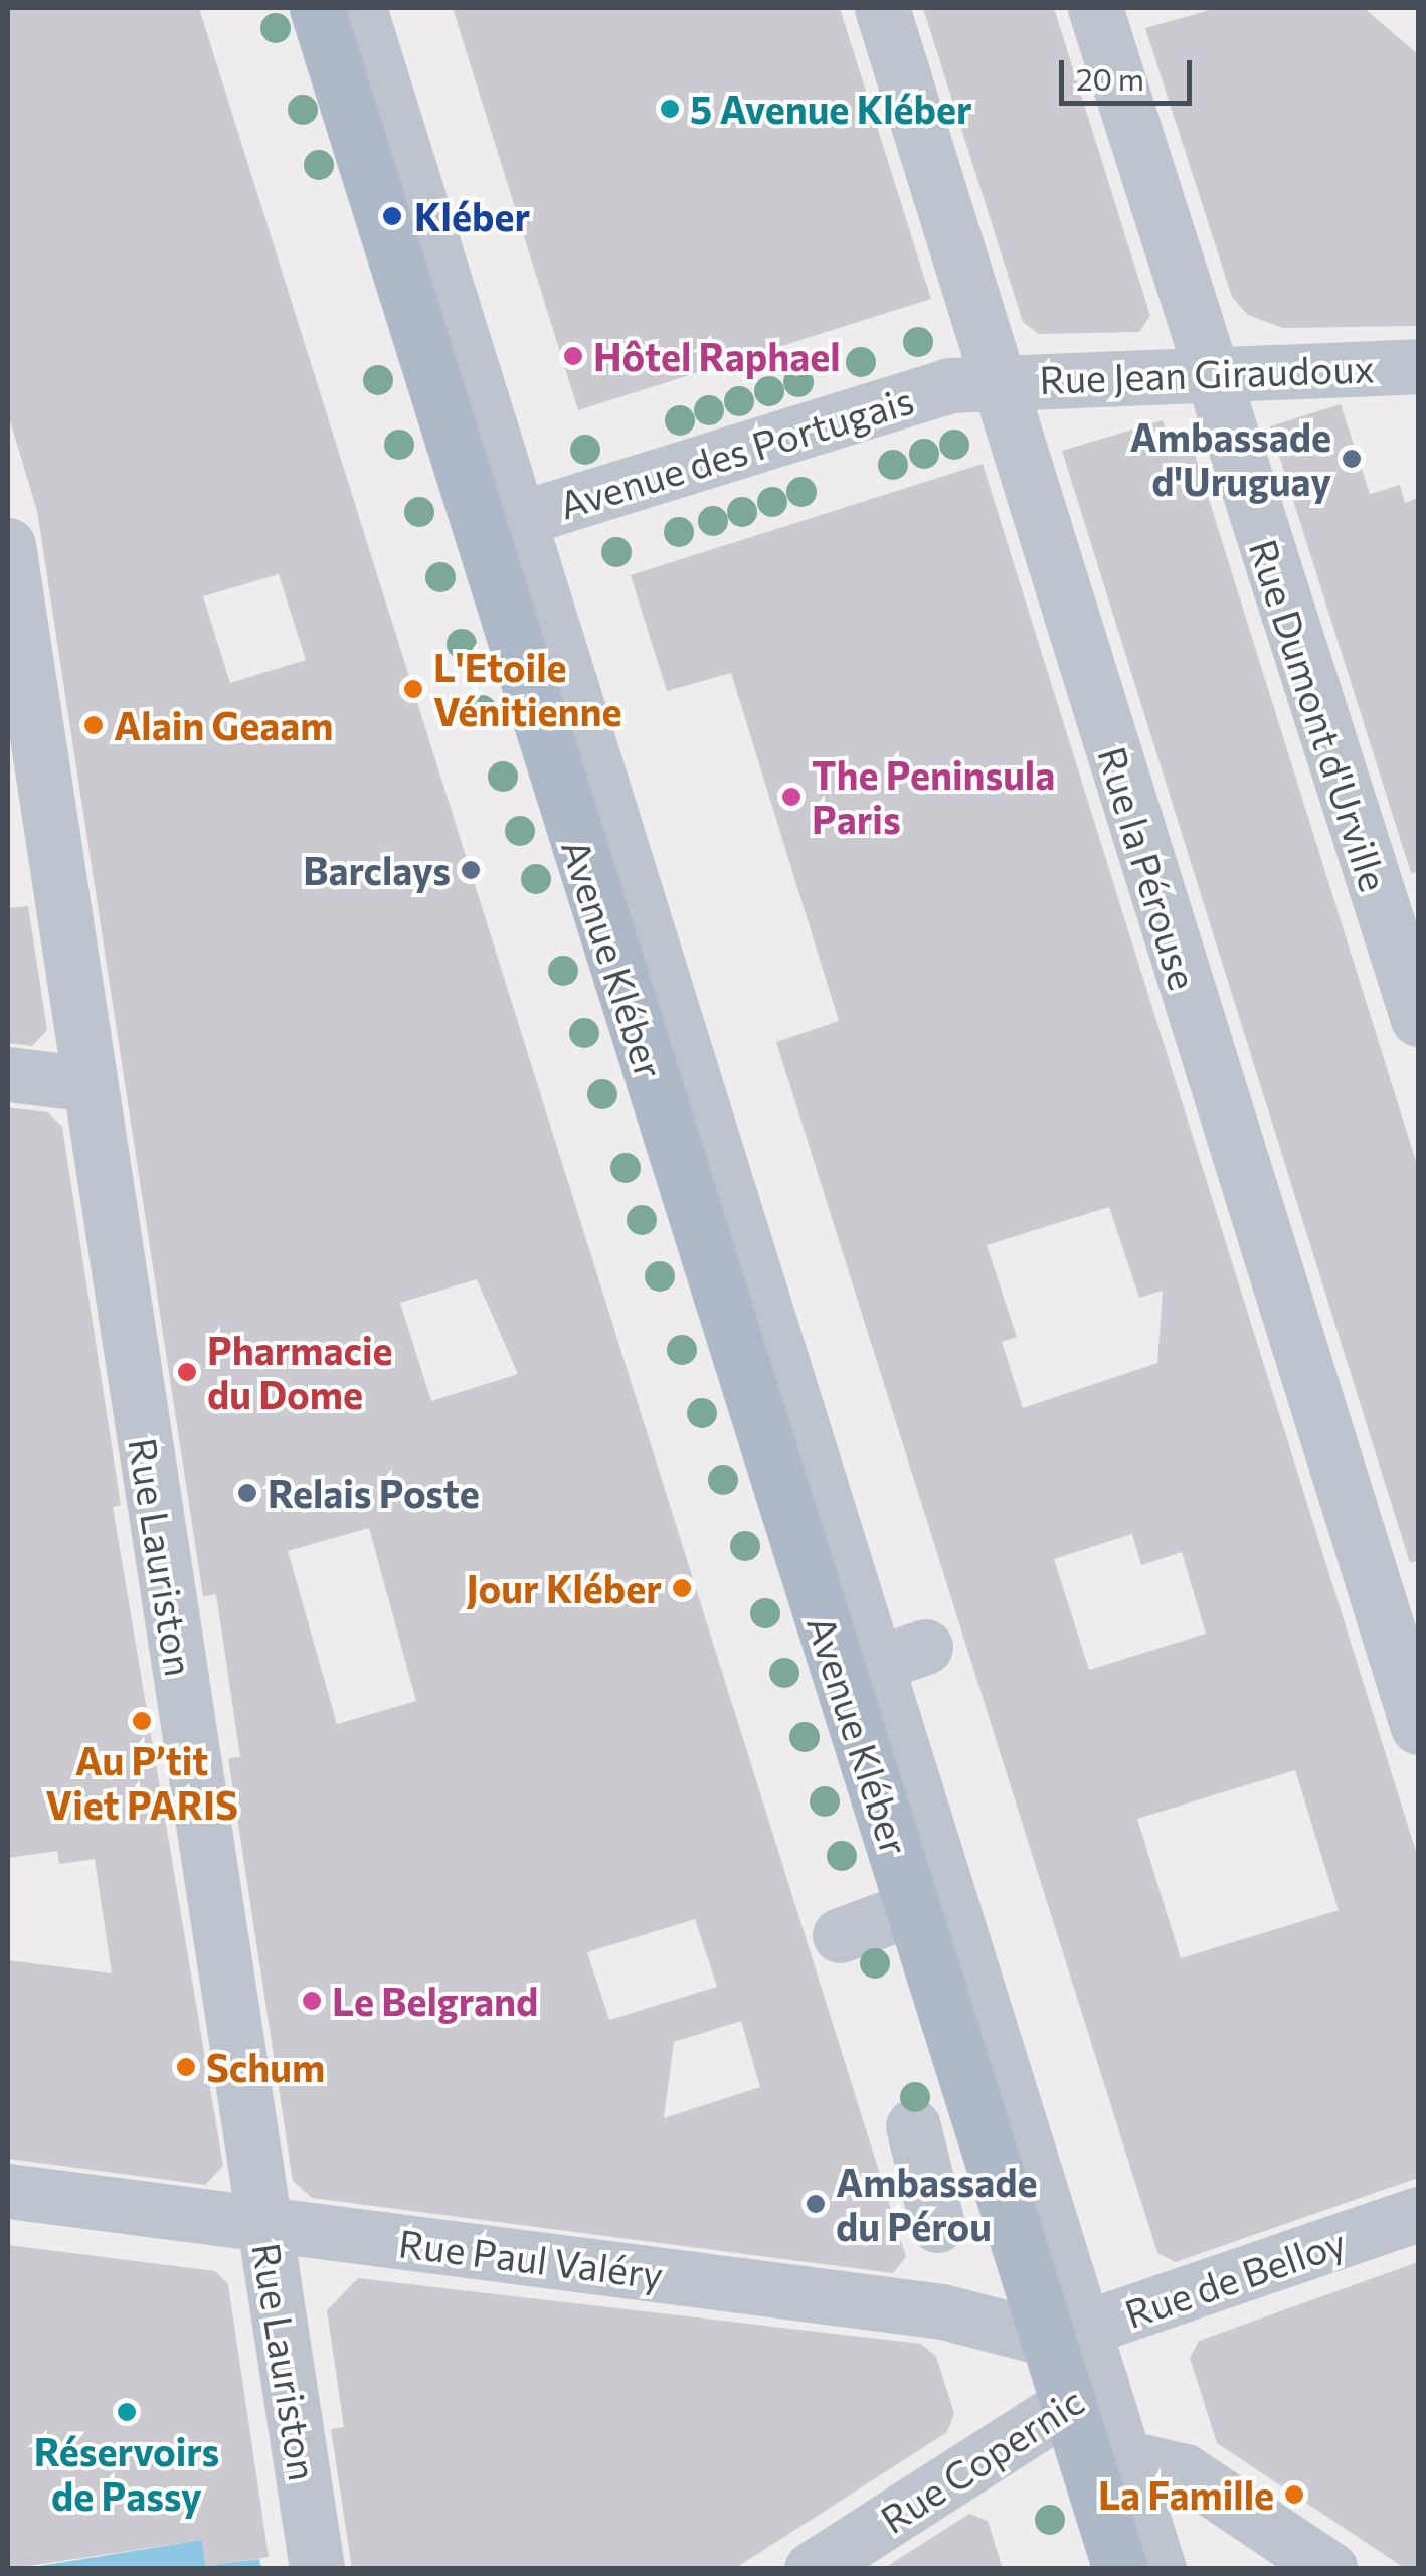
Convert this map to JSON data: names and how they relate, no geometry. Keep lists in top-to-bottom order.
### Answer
{
  "streets": {
    "main road": ["Avenue Kléber"],
    "street": [
      "Rue Jean Giraudoux",
      "Avenue des Portugais",
      "Rue Dumont d'Urville",
      "Rue la Pérouse",
      "Rue Lauriston",
      "Rue Paul Valéry",
      "Rue de Belloy",
      "Rue Copernic"
    ]
  },
  "crossings": [
    ["Rue Jean Giraudoux", "Avenue des Portugais"],
    ["Rue Jean Giraudoux", "Rue Dumont d'Urville"],
    ["Rue Jean Giraudoux", "Rue la Pérouse"],
    ["Avenue des Portugais", "Rue la Pérouse"],
    ["Avenue des Portugais", "Avenue Kléber"],
    ["Avenue Kléber", "Rue Paul Valéry"],
    ["Avenue Kléber", "Rue de Belloy"],
    ["Avenue Kléber", "Rue Copernic"],
    ["Rue Lauriston", "Rue Paul Valéry"],
    ["Rue Paul Valéry", "Rue de Belloy"]
  ],
  "places": [
    "5 Avenue Kléber",
    "Kléber",
    "Hôtel Raphael",
    "Ambassade d'Uruguay",
    "L'Etoile Vénitienne",
    "Alain Geaam",
    "The Peninsula Paris",
    "Barclays",
    "Pharmacie du Dome",
    "Relais Poste",
    "Jour Kléber",
    "Au P’tit Viet PARIS",
    "Le Belgrand",
    "Schum",
    "Ambassade du Pérou",
    "Réservoirs de Passy",
    "La Famille"
  ],
  "scale_bar": "20 m"
}
